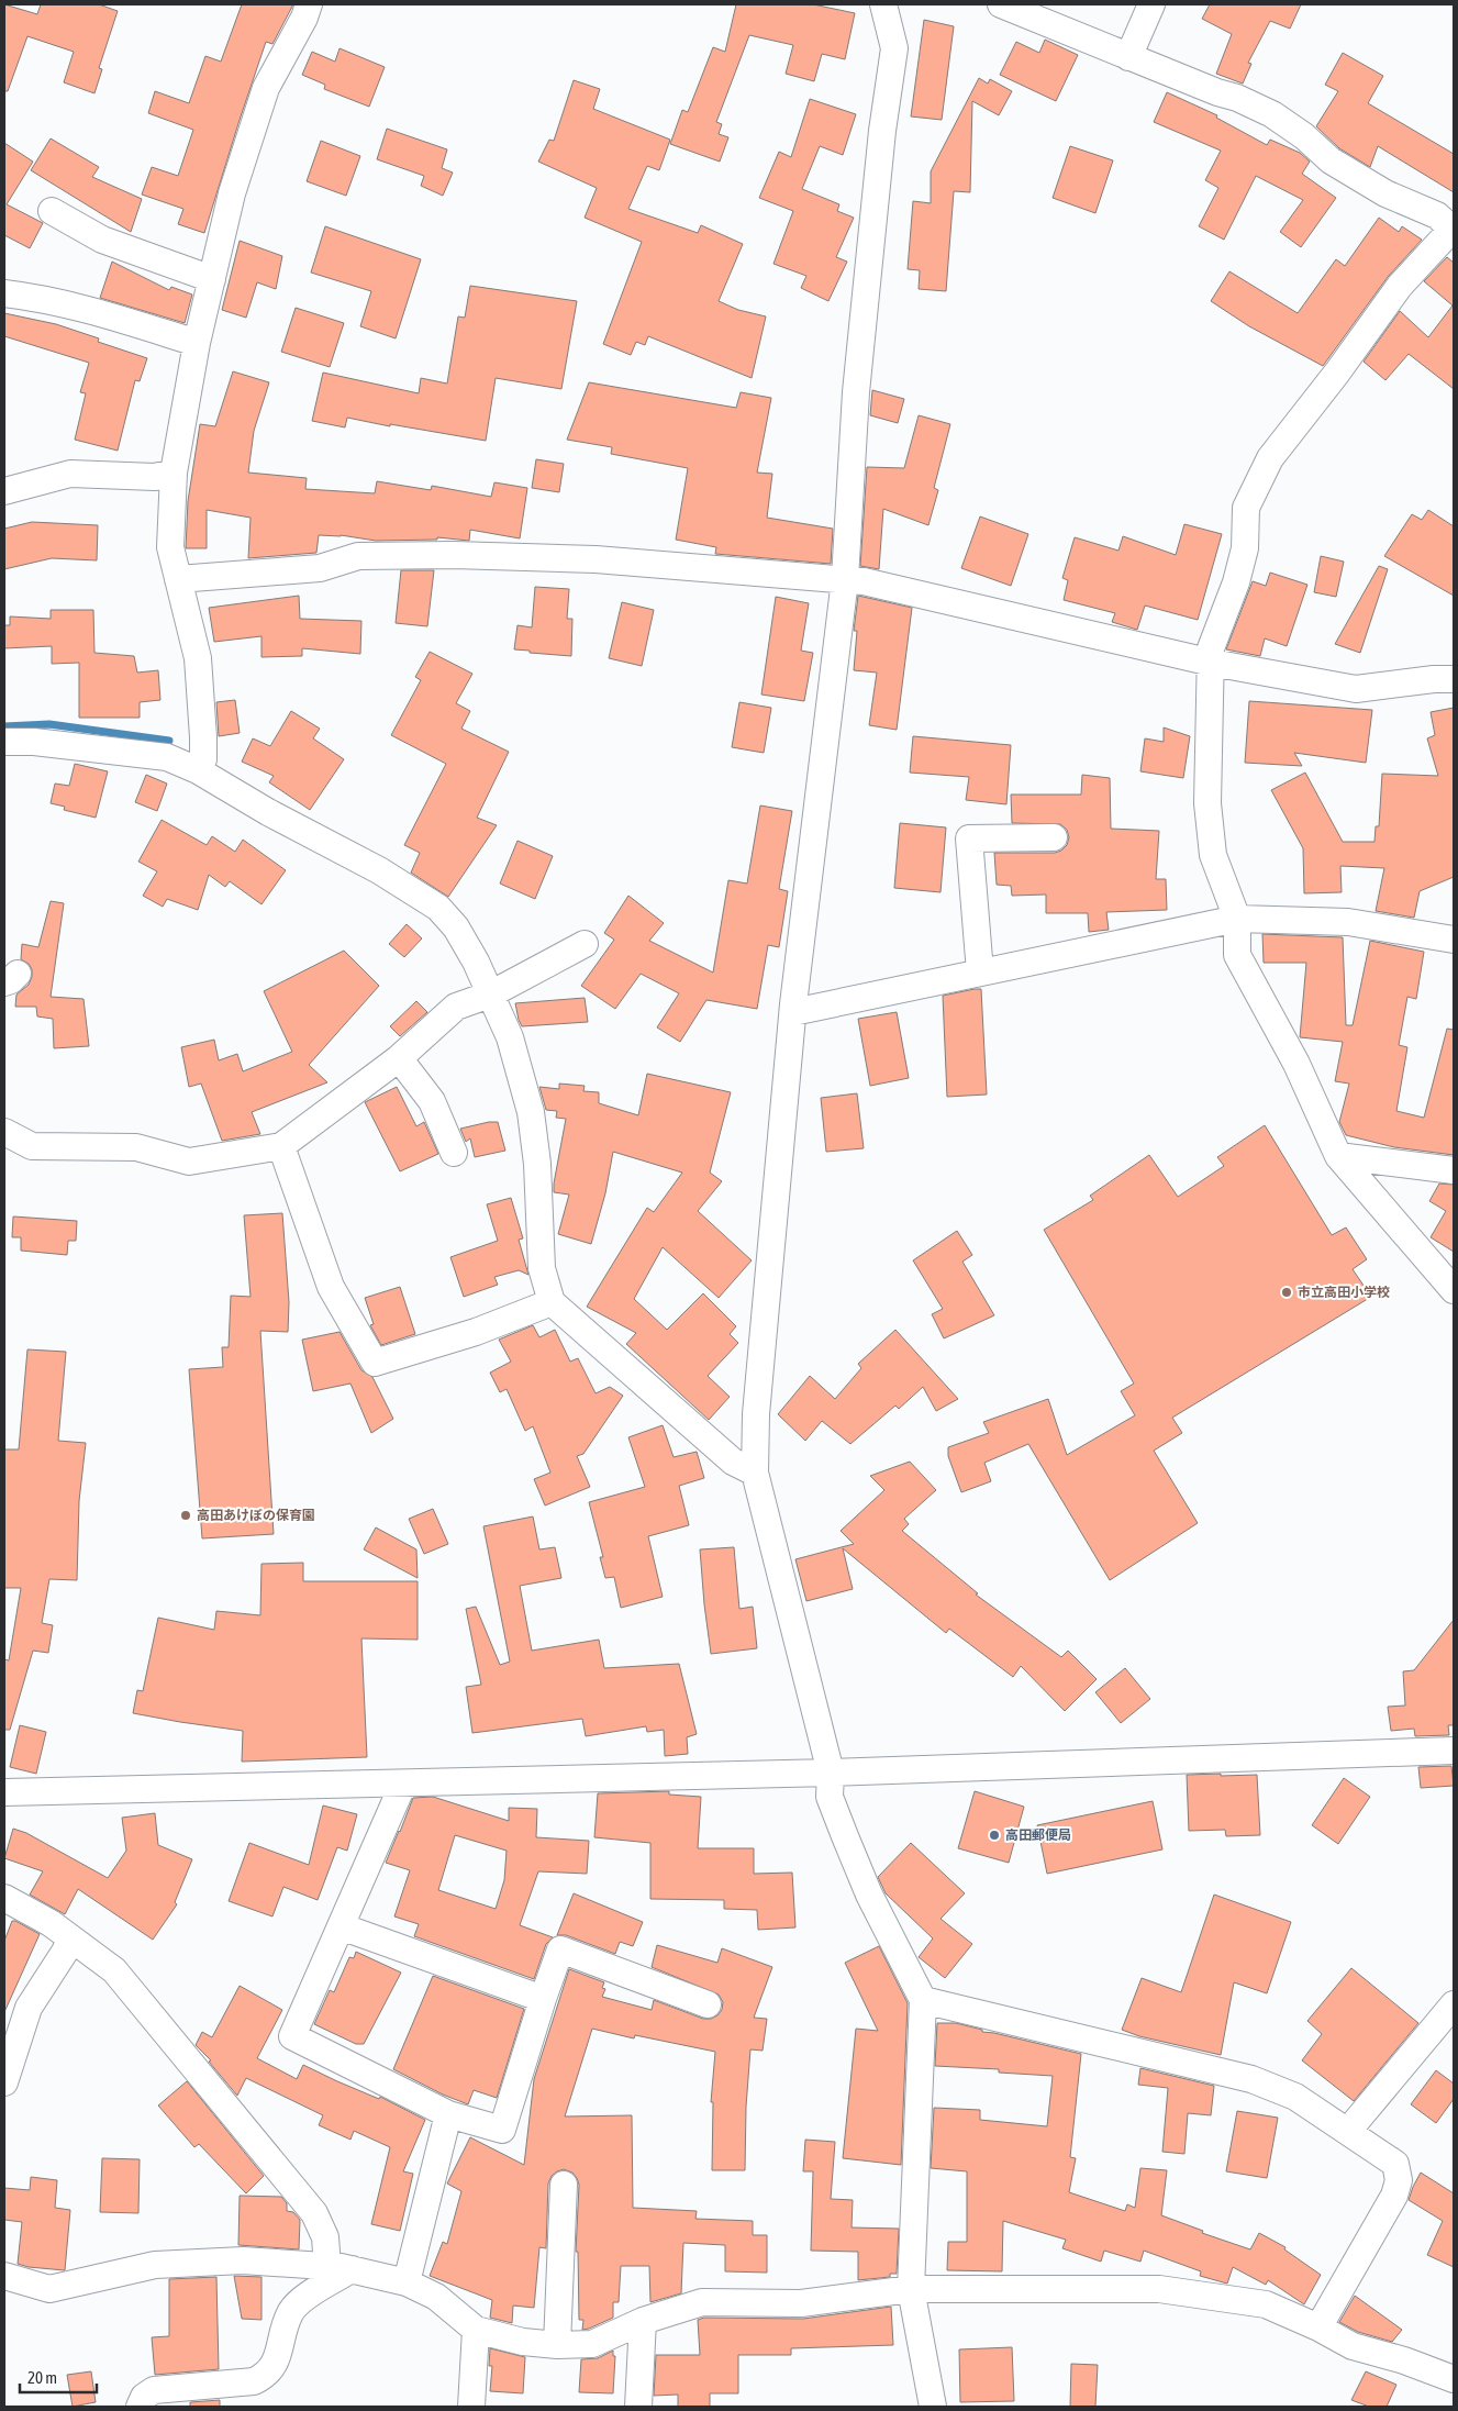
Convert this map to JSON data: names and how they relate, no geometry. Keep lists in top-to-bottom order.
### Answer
{
  "places": ["市立高田小学校", "高田あけぼの保育園", "高田郵便局"],
  "scale_bar": "20 m"
}
